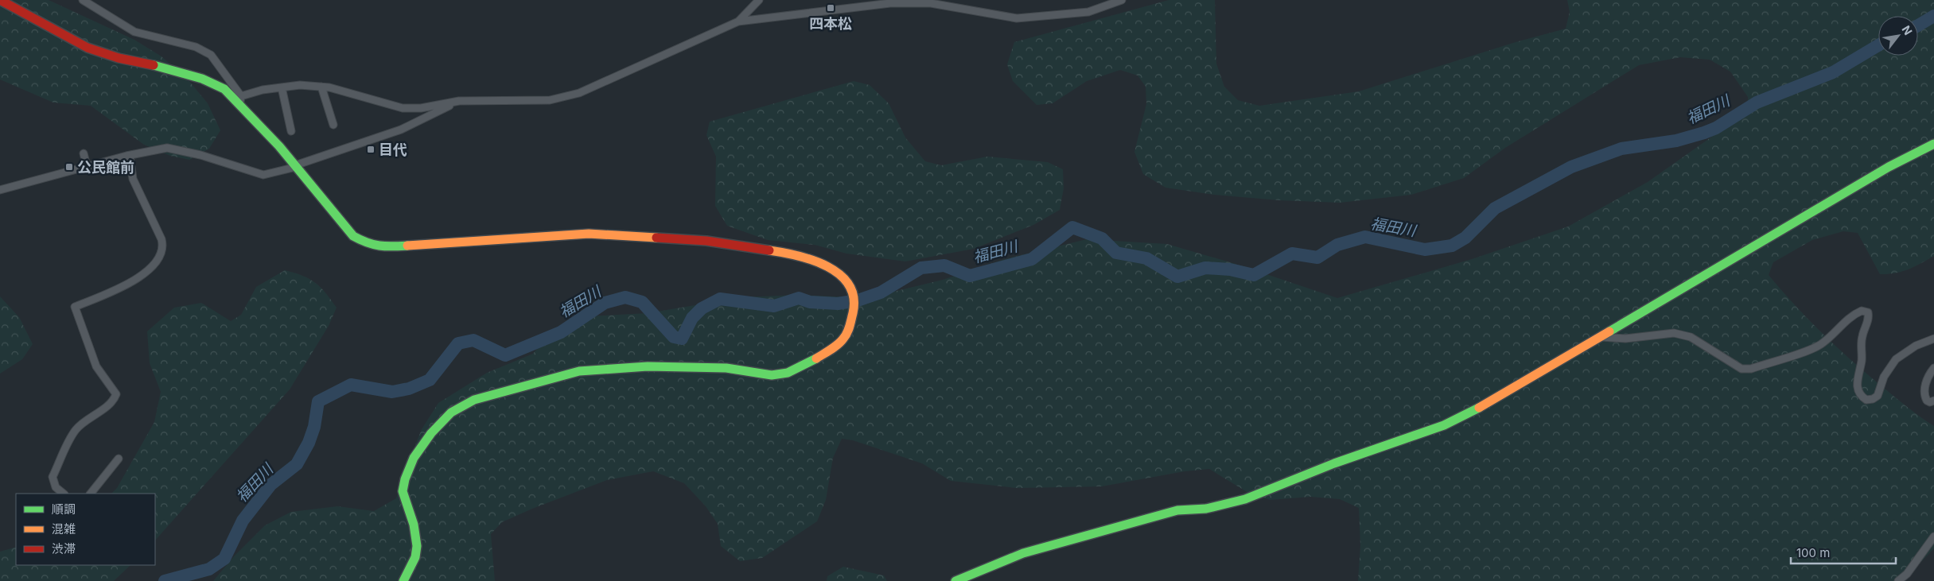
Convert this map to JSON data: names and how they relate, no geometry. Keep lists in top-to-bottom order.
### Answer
{
  "water": ["福田川"],
  "places": {
    "transit": ["四本松", "目代", "公民館前"]
  },
  "legend": ["順調", "混雑", "渋滞"],
  "scale_bar": "100 m",
  "north": "top right"
}
